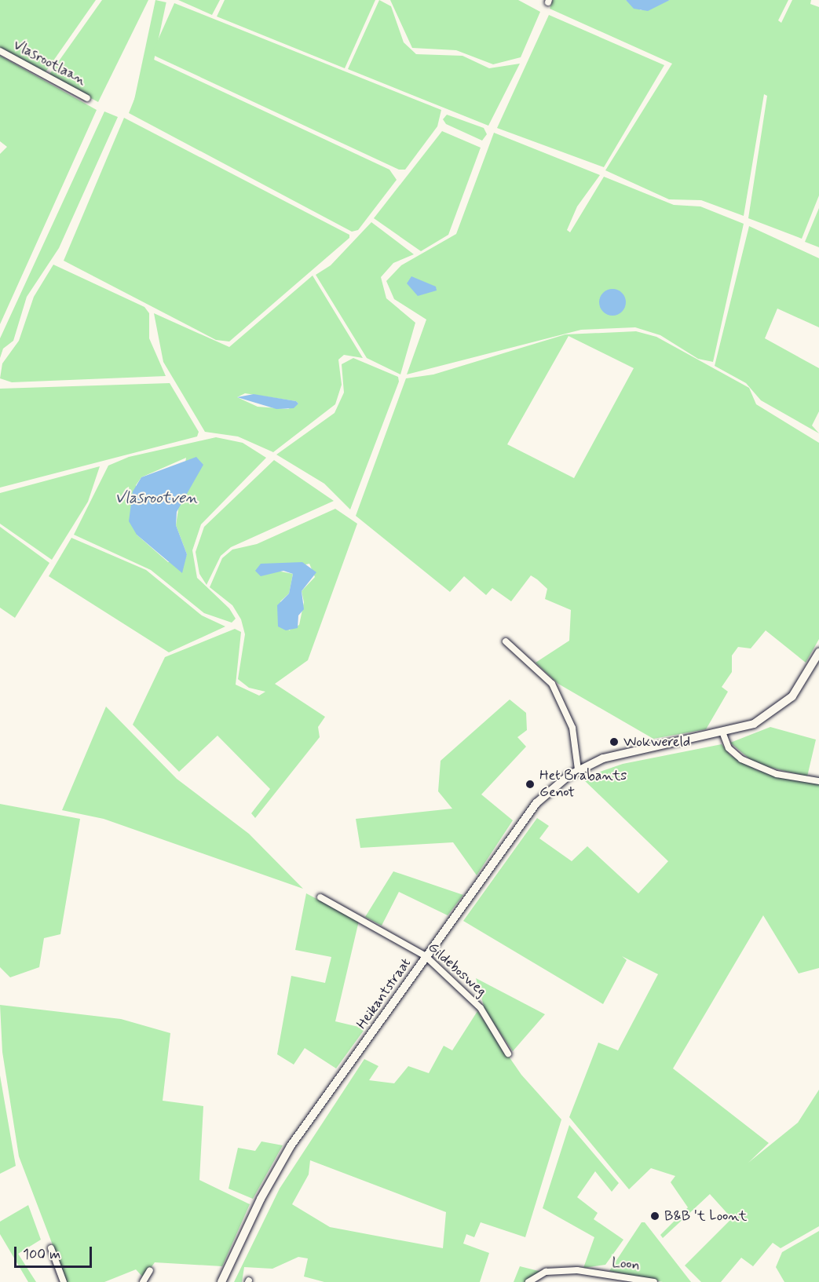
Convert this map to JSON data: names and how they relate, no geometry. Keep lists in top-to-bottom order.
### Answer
{
  "streets": {
    "street": [
      "Vlasrootlaan",
      "Gildebosweg",
      "Heikantstraat",
      "Loon"
    ]
  },
  "crossings": [
    ["Gildebosweg", "Heikantstraat"]
  ],
  "water": ["Vlasrootven"],
  "places": ["Wokwereld", "Het Brabants Genot", "B&B 't Loont"],
  "scale_bar": "100 m"
}
